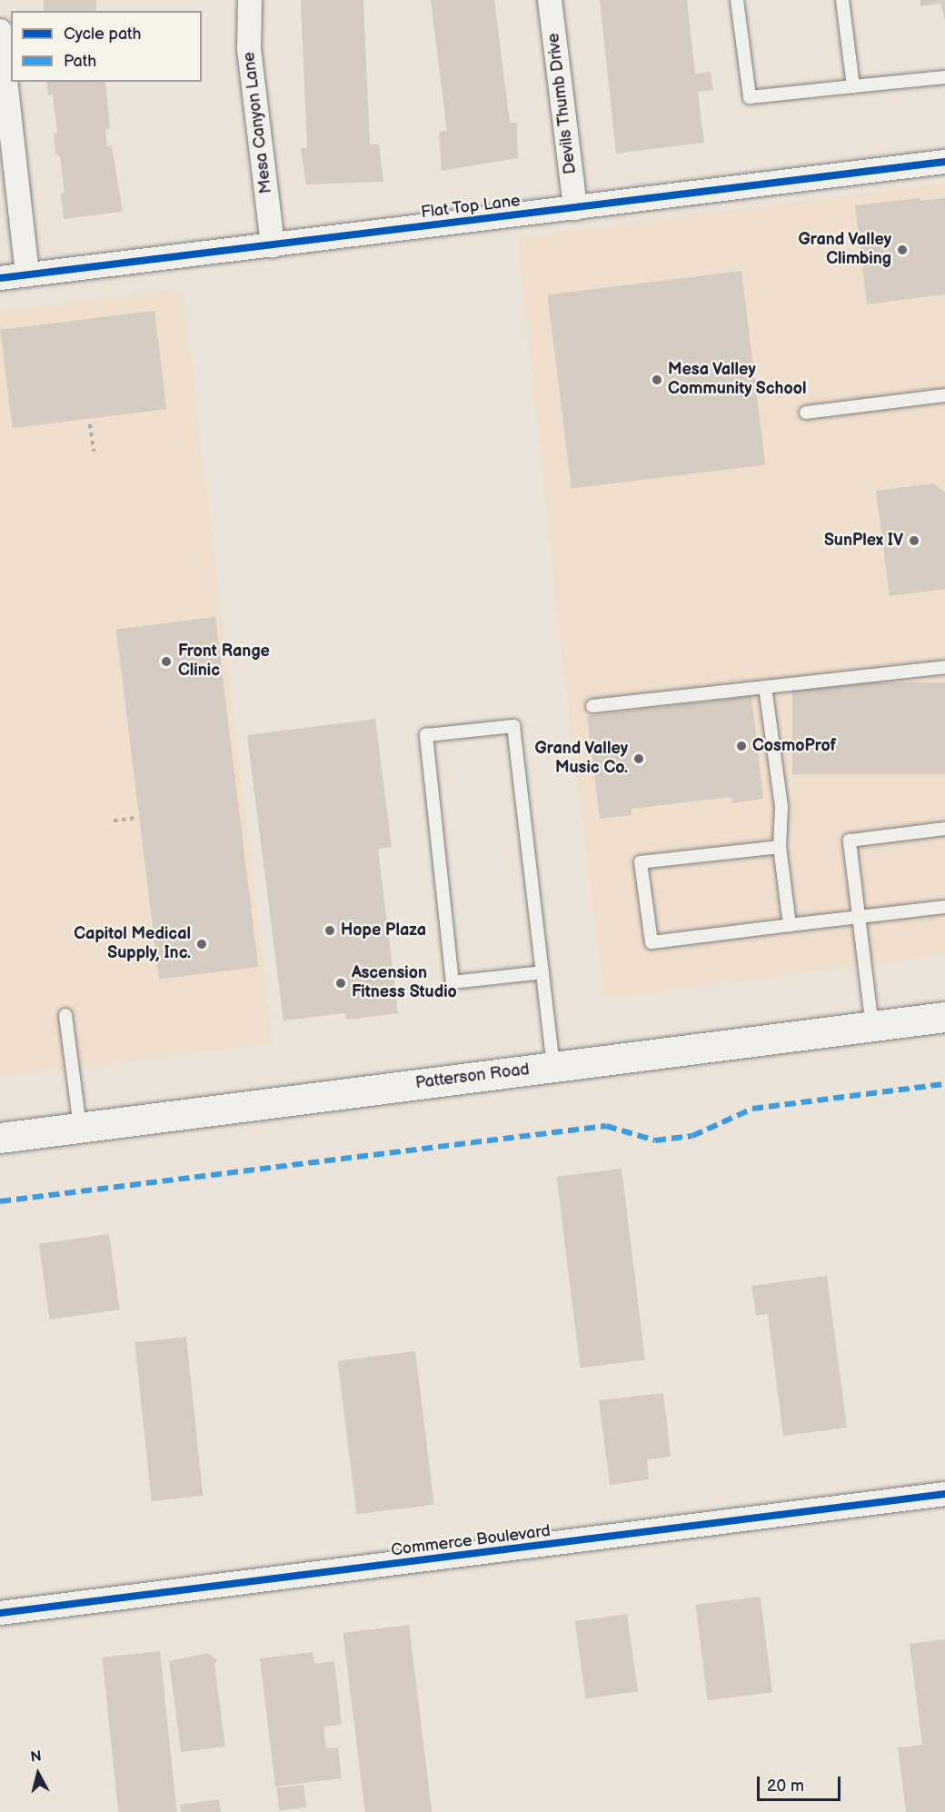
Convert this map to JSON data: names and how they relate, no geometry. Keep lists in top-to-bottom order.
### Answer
{
  "streets": {
    "main road": ["Patterson Road"],
    "street": [
      "Devils Thumb Drive",
      "Mesa Canyon Lane",
      "Flat Top Lane",
      "Commerce Boulevard"
    ]
  },
  "crossings": [
    ["Devils Thumb Drive", "Flat Top Lane"],
    ["Mesa Canyon Lane", "Flat Top Lane"]
  ],
  "places": [
    "Grand Valley Climbing",
    "Mesa Valley Community School",
    "SunPlex IV",
    "Front Range Clinic",
    "CosmoProf",
    "Grand Valley Music Co.",
    "Hope Plaza",
    "Capitol Medical Supply, Inc.",
    "Ascension Fitness Studio"
  ],
  "legend": ["Cycle path", "Path"],
  "scale_bar": "20 m",
  "north": "top"
}
